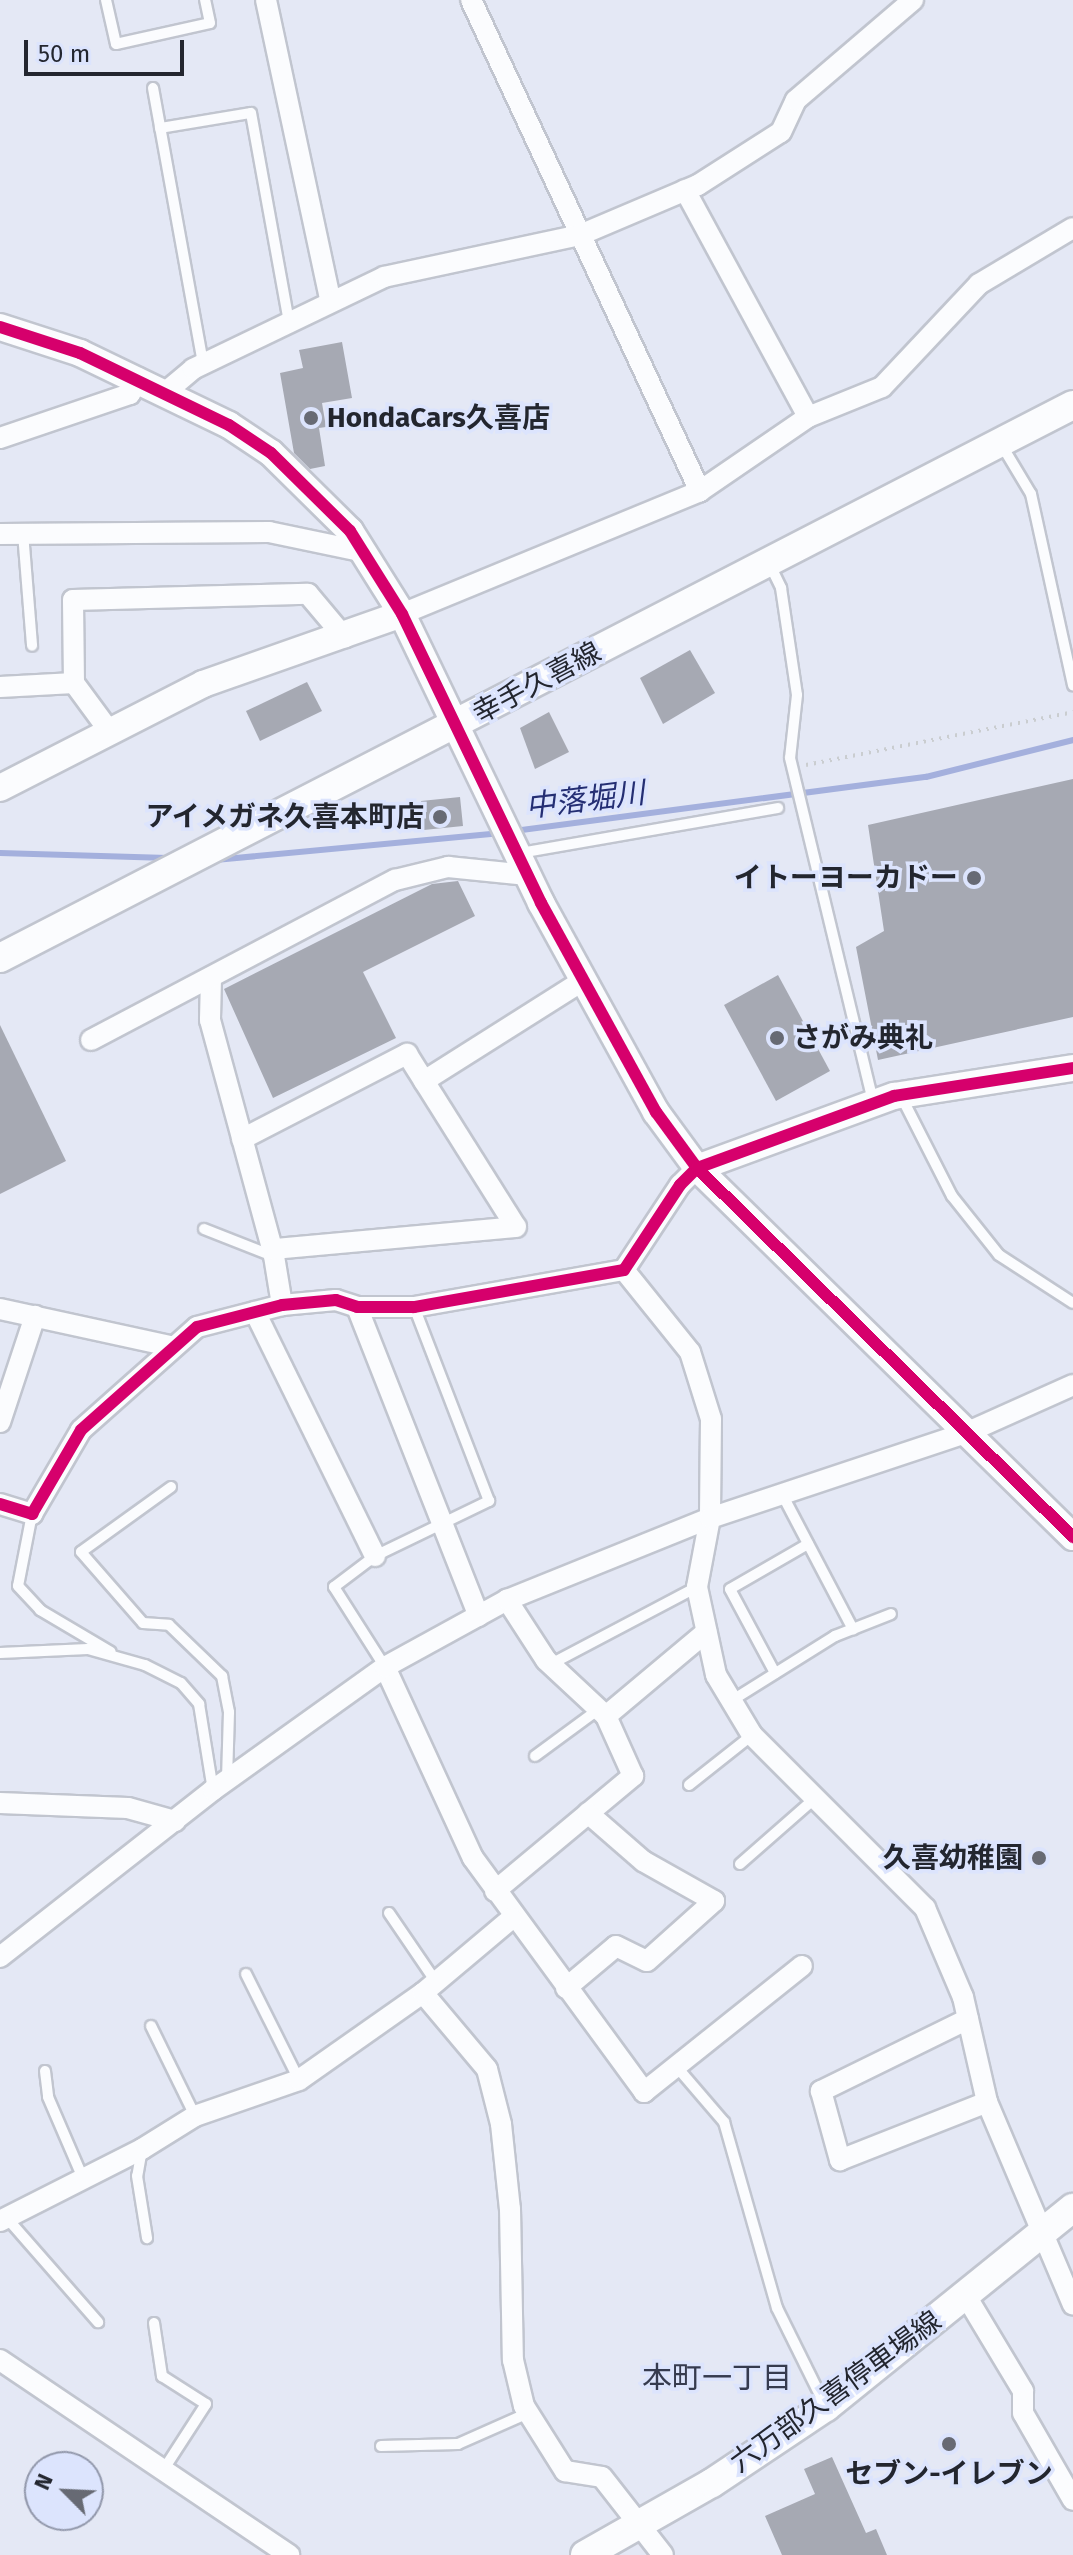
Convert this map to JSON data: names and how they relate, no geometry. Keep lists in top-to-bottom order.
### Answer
{
  "streets": {
    "main road": ["幸手久喜線", "六万部久喜停車場線"]
  },
  "districts": ["本町一丁目"],
  "water": ["中落堀川"],
  "places": [
    "HondaCars久喜店",
    "アイメガネ久喜本町店",
    "イトーヨーカドー",
    "さがみ典礼",
    "久喜幼稚園",
    "セブン-イレブン"
  ],
  "scale_bar": "50 m",
  "north": "top left"
}
